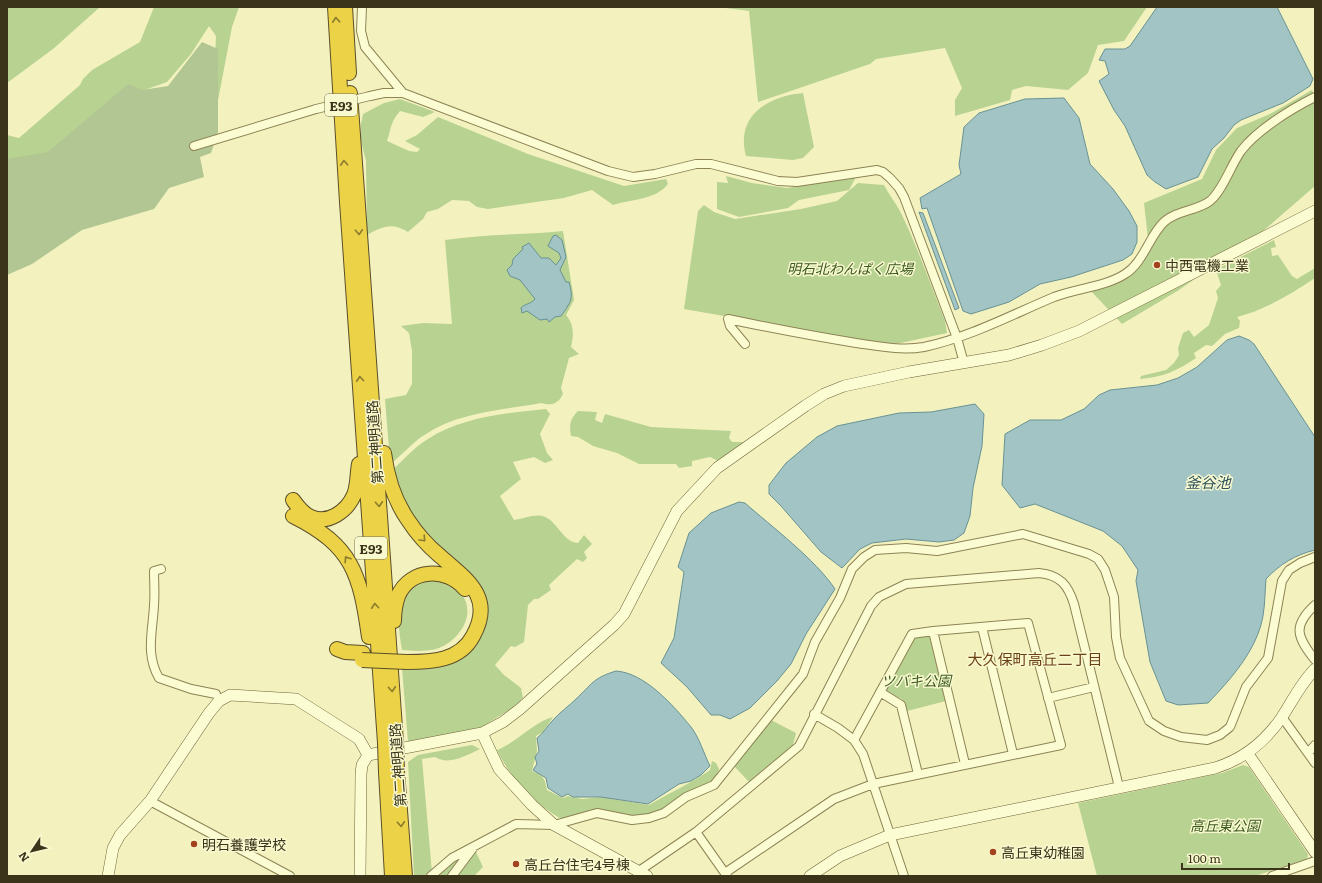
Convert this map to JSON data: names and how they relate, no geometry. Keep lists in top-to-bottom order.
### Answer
{
  "streets": {
    "highway": ["E93", "第二神明道路"]
  },
  "districts": ["大久保町高丘二丁目"],
  "water": ["釜谷池"],
  "parks": ["明石北わんぱく広場", "ツバキ公園", "高丘東公園"],
  "places": [
    "中西電機工業",
    "明石養護学校",
    "高丘東幼稚園",
    "高丘台住宅4号棟"
  ],
  "scale_bar": "100 m",
  "north": "bottom left"
}
